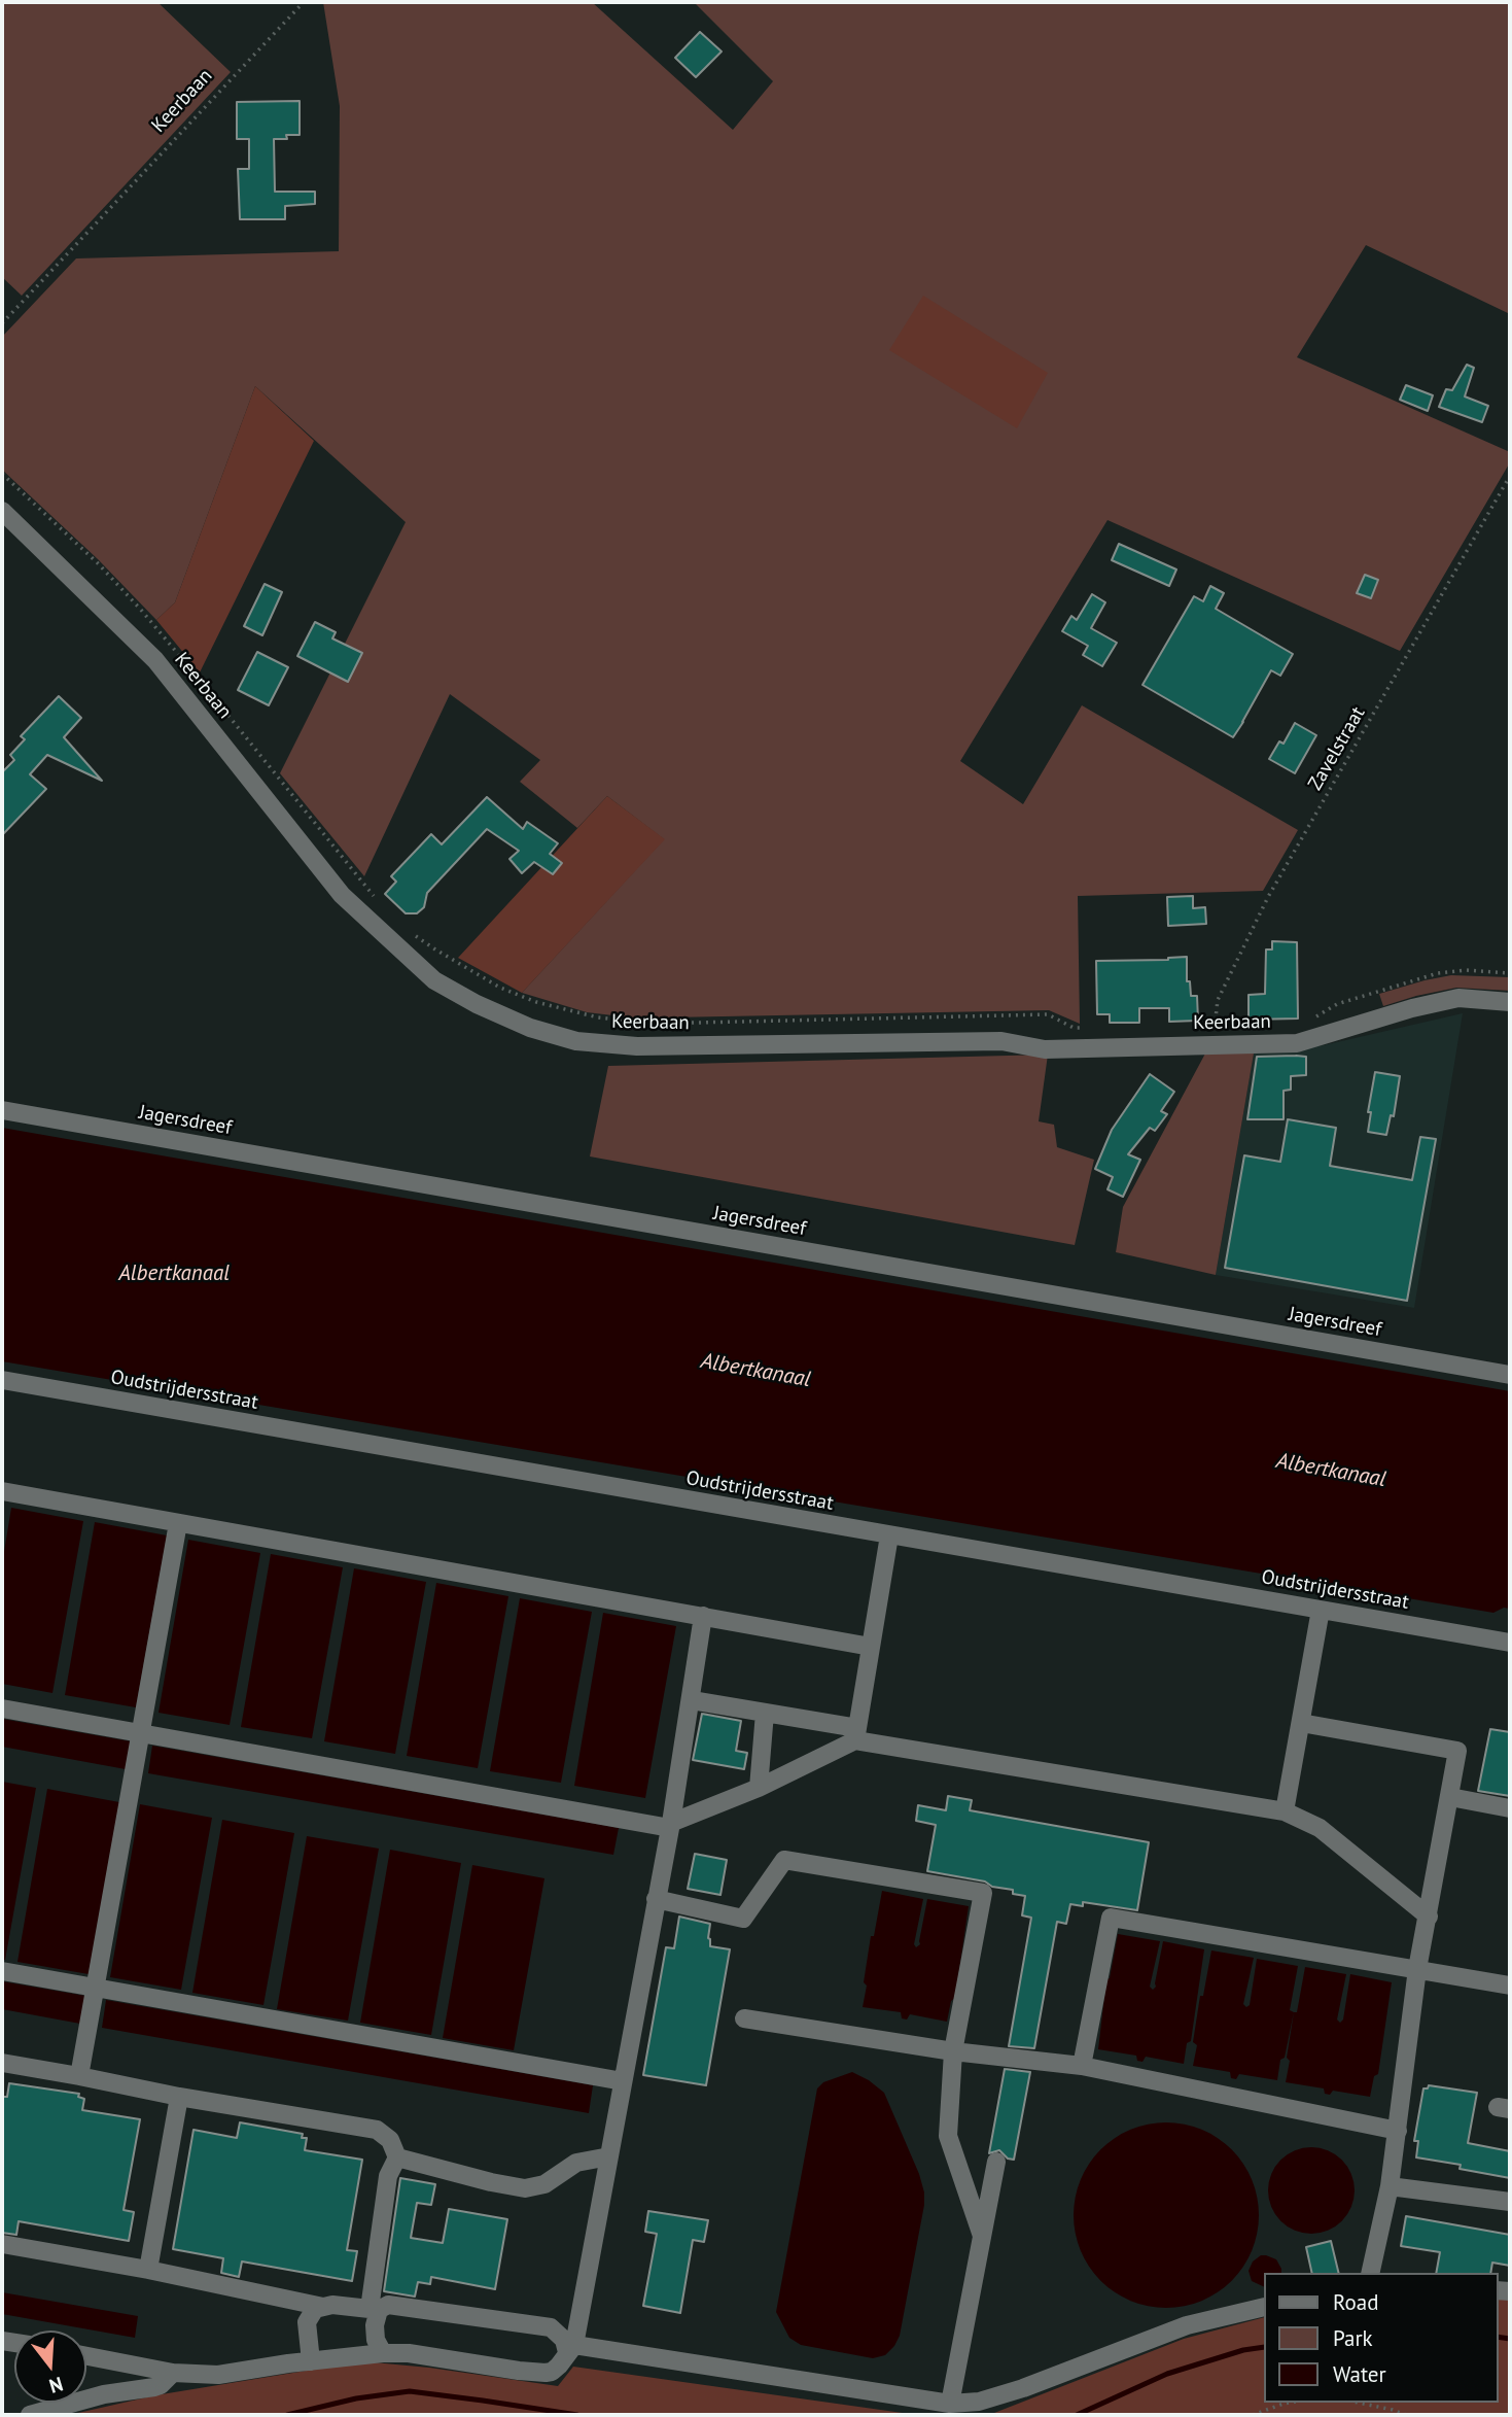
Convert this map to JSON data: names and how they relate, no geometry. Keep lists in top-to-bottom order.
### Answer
{
  "streets": {
    "street": ["Keerbaan", "Jagersdreef", "Oudstrijdersstraat"],
    "path": ["Zavelstraat"]
  },
  "crossings": [
    ["Keerbaan", "Zavelstraat"]
  ],
  "water": ["Albertkanaal"],
  "legend": ["Road", "Park", "Water"],
  "north": "bottom"
}
